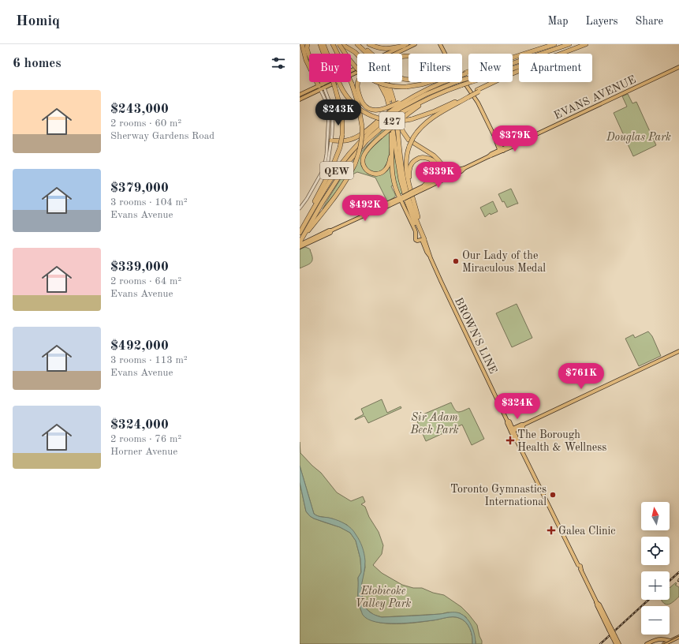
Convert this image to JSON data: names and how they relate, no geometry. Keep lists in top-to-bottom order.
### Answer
{
  "streets": {
    "highway": ["427", "QEW"],
    "main road": ["EVANS AVENUE", "BROWN'S LINE"]
  },
  "crossings": [
    ["EVANS AVENUE", "BROWN'S LINE"],
    ["427", "BROWN'S LINE"]
  ],
  "parks": ["Douglas Park", "Sir Adam Beck Park", "Etobicoke Valley Park"],
  "places": {
    "other": ["Our Lady of the Miraculous Medal", "Toronto Gymnastics International"],
    "health": ["The Borough Health & Wellness", "Galea Clinic"]
  },
  "north": "top",
  "page": {
    "header": "Homiq",
    "nav": ["Map", "Layers", "Share"],
    "heading": "6 homes",
    "chip": [
      "Buy",
      "Rent",
      "Filters",
      "New",
      "Apartment"
    ],
    "list": [
      {
        "name": "$243,000",
        "note": "2 rooms · 60 m² · Sherway Gardens Road"
      },
      {
        "name": "$379,000",
        "note": "3 rooms · 104 m² · Evans Avenue"
      },
      {
        "name": "$339,000",
        "note": "2 rooms · 64 m² · Evans Avenue"
      },
      {
        "name": "$492,000",
        "note": "3 rooms · 113 m² · Evans Avenue"
      },
      {
        "name": "$324,000",
        "note": "2 rooms · 76 m² · Horner Avenue"
      }
    ],
    "price": [
      "$243K",
      "$379K",
      "$339K",
      "$492K",
      "$761K",
      "$324K"
    ],
    "map_buttons": ["+", "−"]
  }
}
